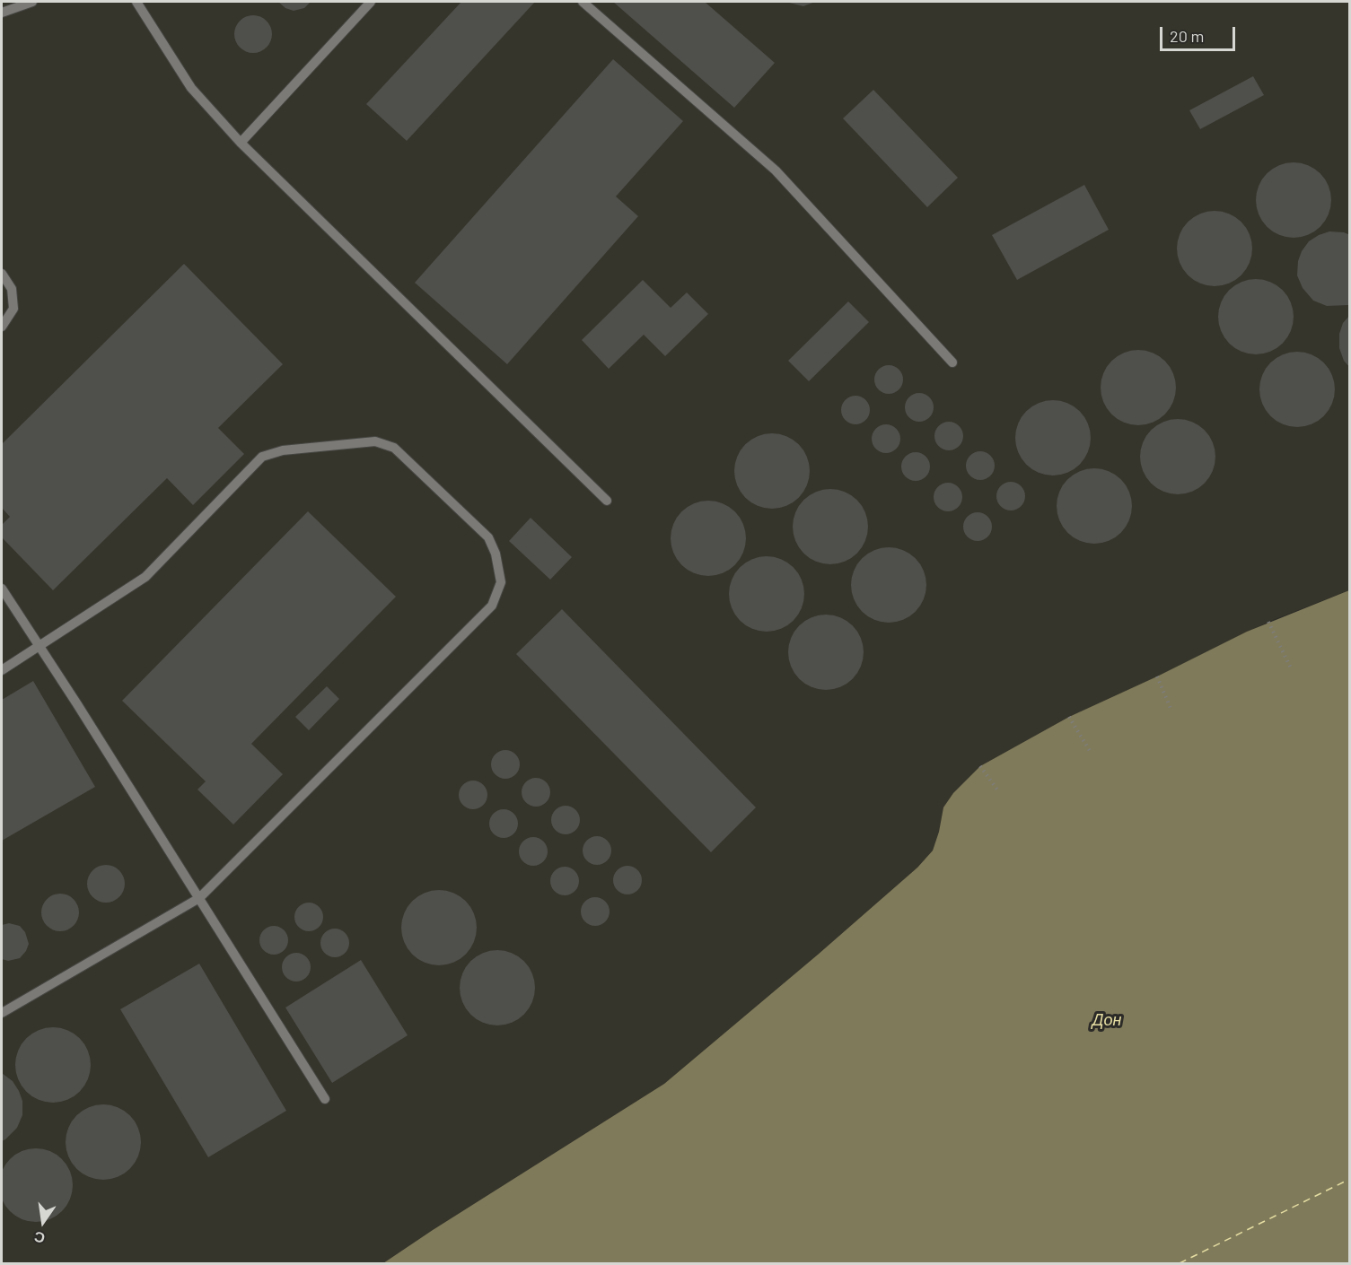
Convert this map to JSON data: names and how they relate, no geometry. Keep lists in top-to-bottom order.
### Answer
{
  "water": ["Дон"],
  "scale_bar": "20 m",
  "north": "bottom"
}
